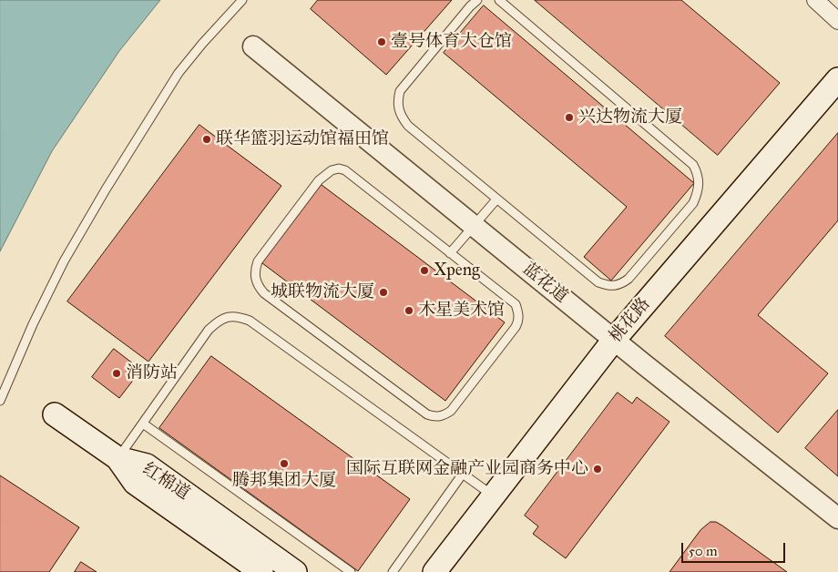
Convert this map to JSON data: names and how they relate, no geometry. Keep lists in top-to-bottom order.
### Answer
{
  "streets": {
    "main road": ["桃花路", "红棉道"],
    "street": ["蓝花道"]
  },
  "crossings": [
    ["蓝花道", "桃花路"]
  ],
  "places": [
    "壹号体育大仓馆",
    "兴达物流大厦",
    "联华篮羽运动馆福田馆",
    "Xpeng",
    "城联物流大厦",
    "木星美术馆",
    "消防站",
    "腾邦集团大厦",
    "国际互联网金融产业园商务中心"
  ],
  "scale_bar": "50 m"
}
